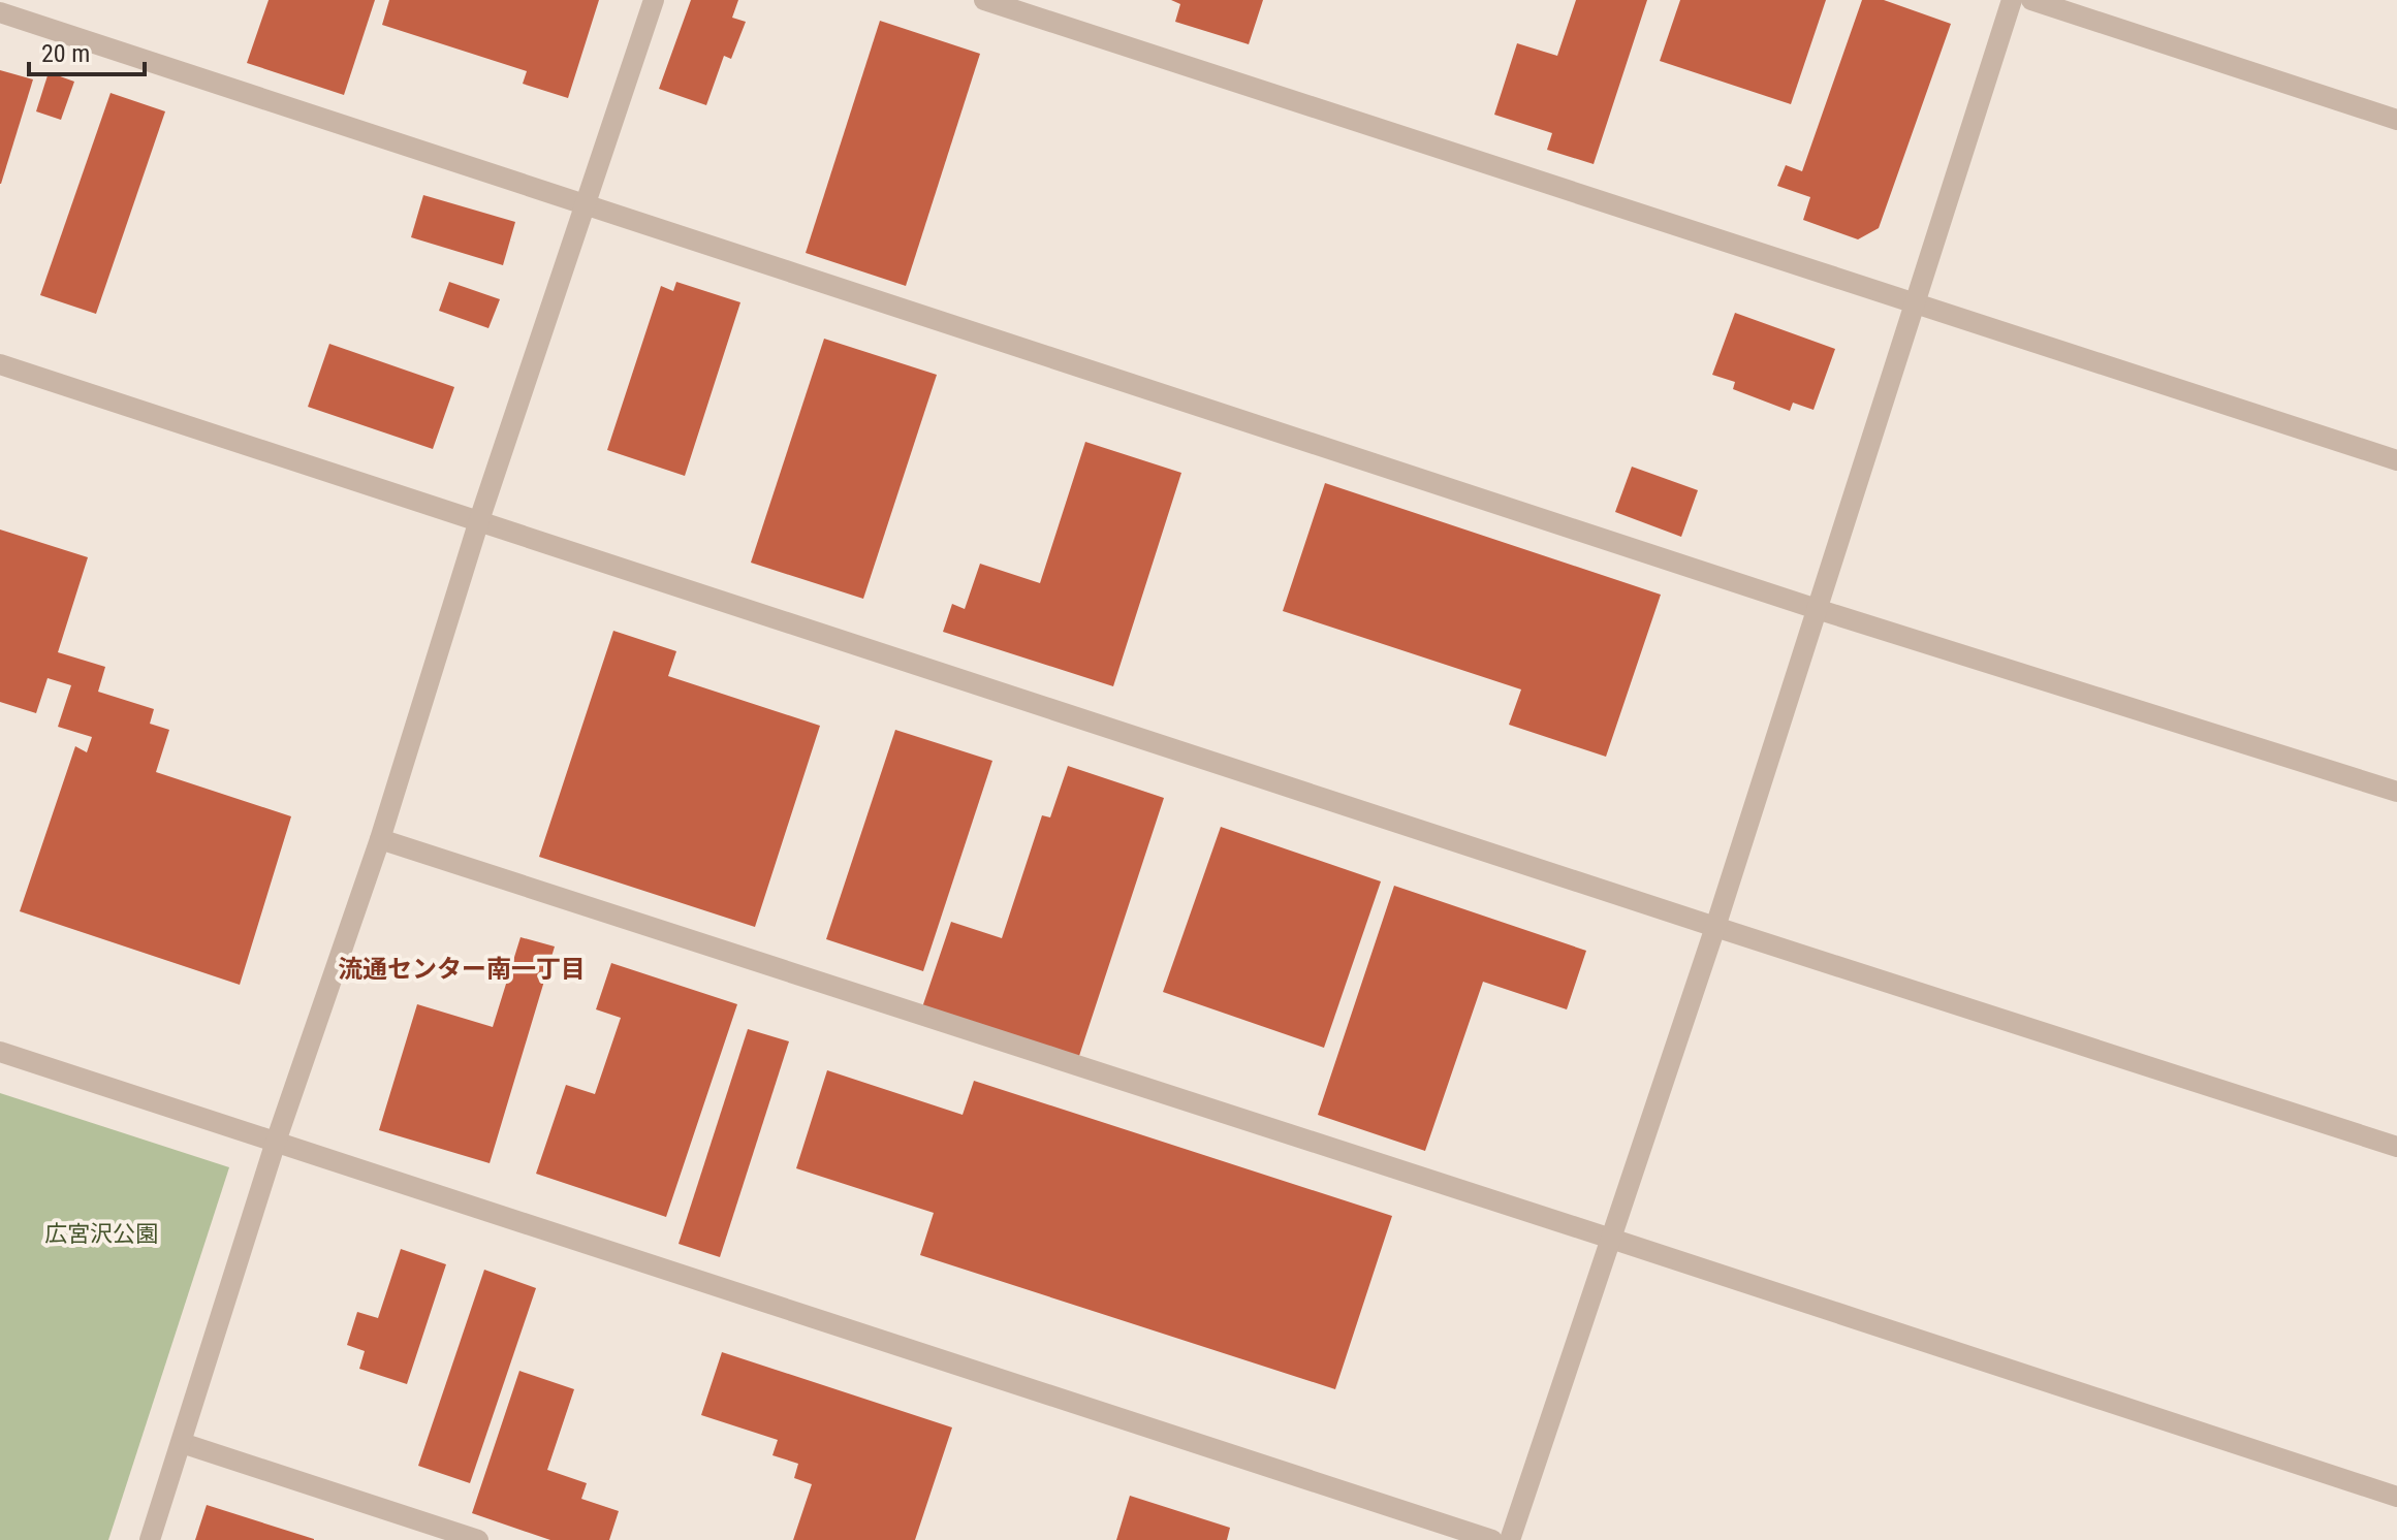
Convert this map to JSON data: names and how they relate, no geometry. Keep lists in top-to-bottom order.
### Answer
{
  "districts": ["流通センター南一丁目"],
  "parks": ["広宮沢公園"],
  "scale_bar": "20 m"
}
